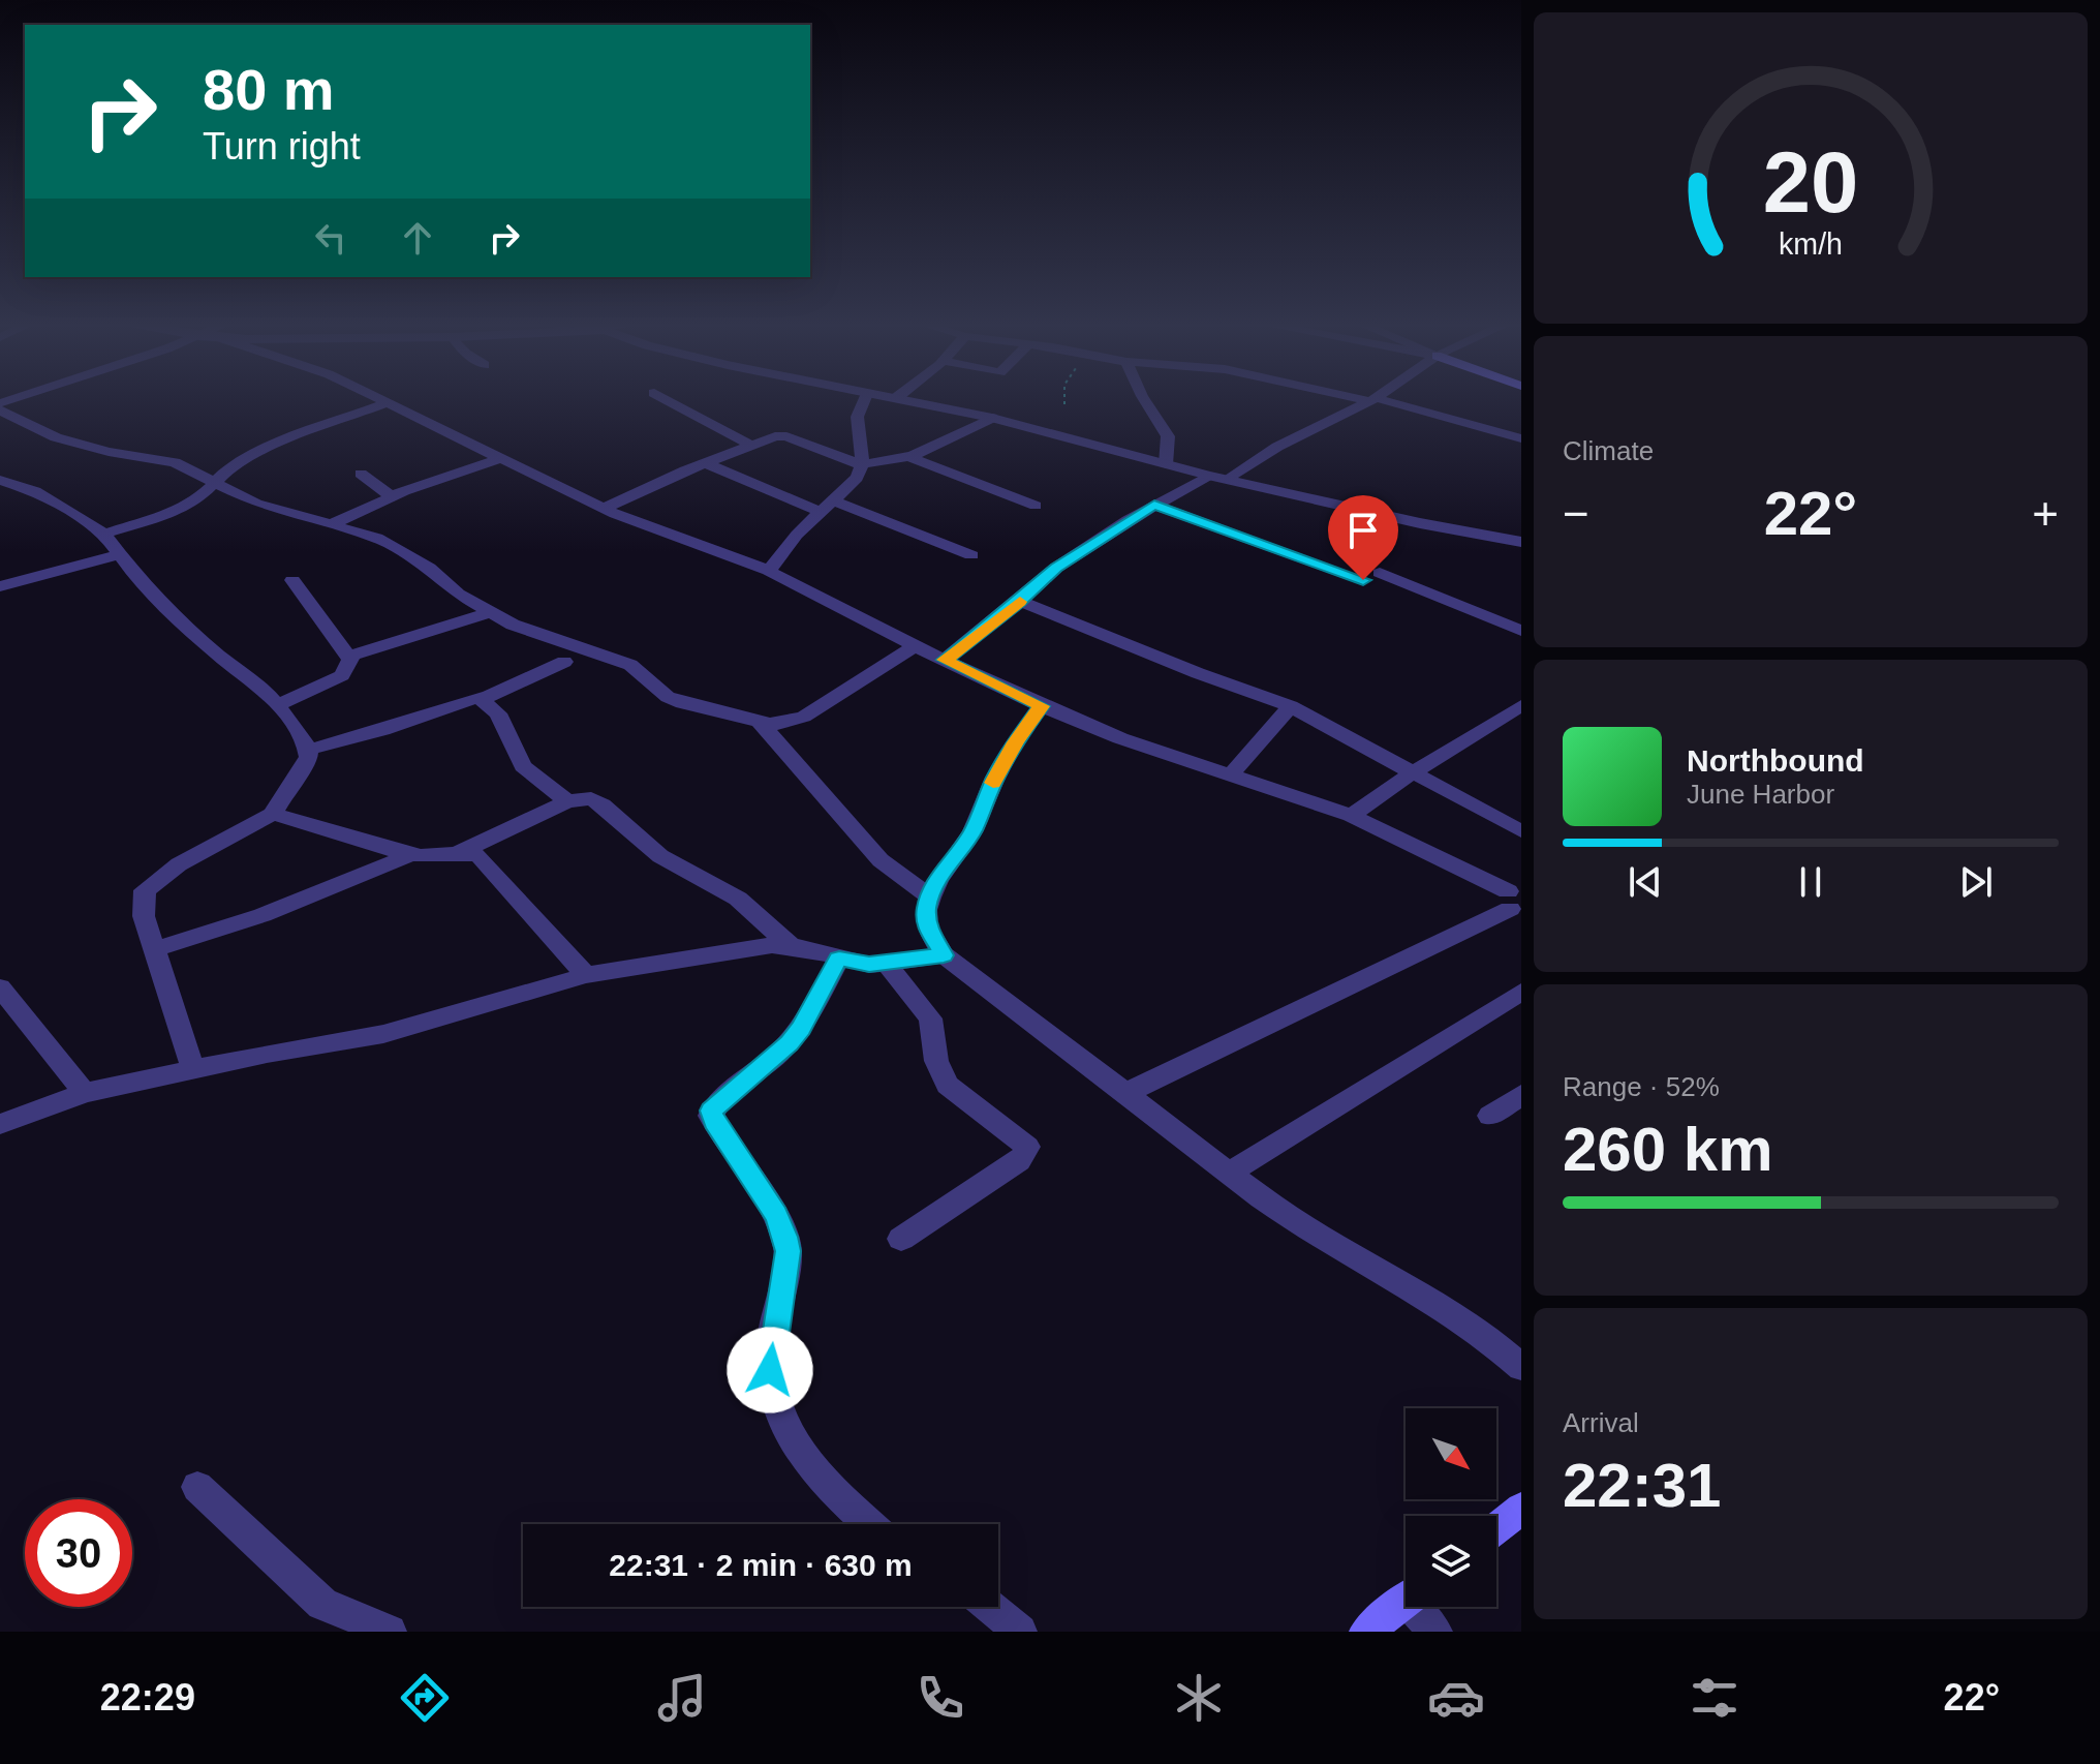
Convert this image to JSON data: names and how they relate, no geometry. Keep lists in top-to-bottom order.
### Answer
{
  "north": "bottom right",
  "page": {
    "turn": ["80 m", "Turn right"],
    "tile": [
      "Climate",
      ["Range · 52%", "260 km"],
      ["Arrival", "22:31"]
    ],
    "heat": ["−", "22°", "+"],
    "song": ["Northbound", "June Harbor"],
    "limit": "30",
    "trip": "22:31 · 2 min · 630 m",
    "tabs": ["22:29", "22°"],
    "gauge": ["20", "km/h"]
  }
}
